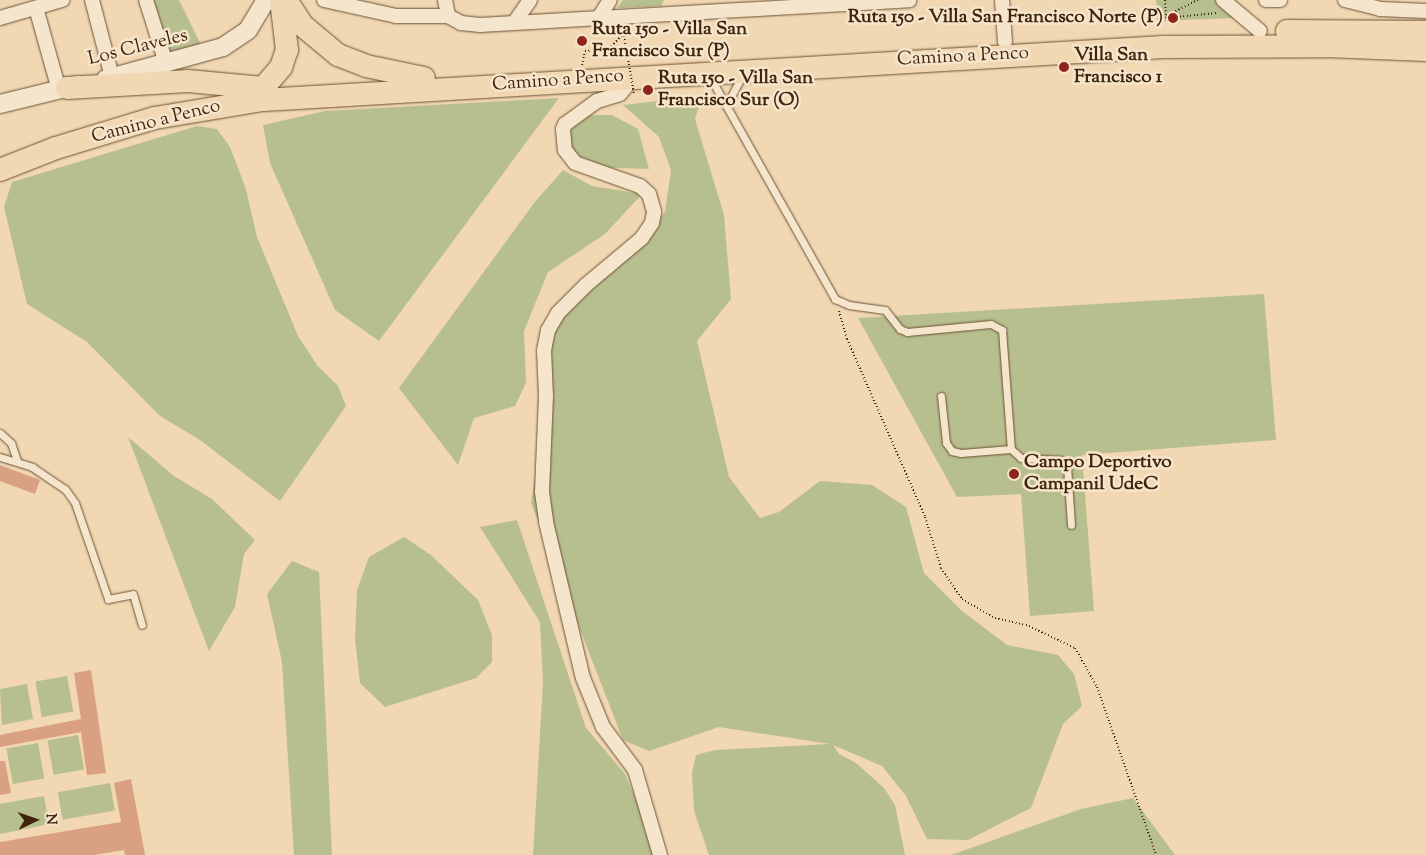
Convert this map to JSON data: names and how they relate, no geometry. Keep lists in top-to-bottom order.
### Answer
{
  "streets": {
    "highway": ["Camino a Penco"],
    "street": ["Los Claveles"]
  },
  "places": [
    "Ruta 150 - Villa San Francisco Norte (P)",
    "Ruta 150 - Villa San Francisco Sur (P)",
    "Villa San Francisco 1",
    "Ruta 150 - Villa San Francisco Sur (O)",
    "Campo Deportivo Campanil UdeC"
  ],
  "north": "right"
}
